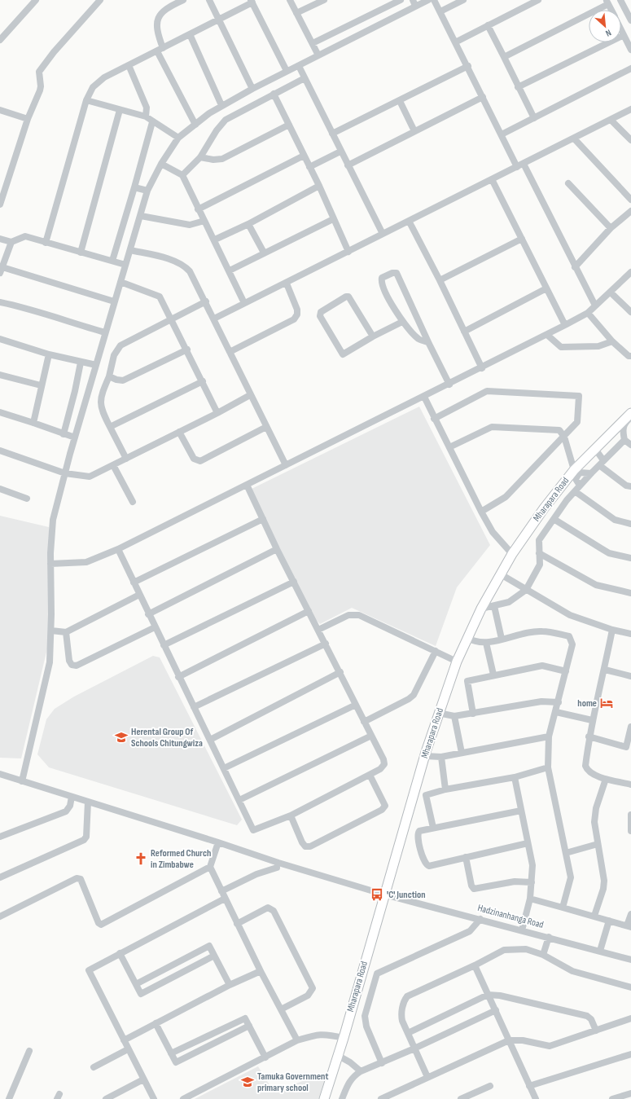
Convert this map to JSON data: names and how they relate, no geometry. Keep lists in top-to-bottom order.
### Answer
{
  "streets": {
    "main road": ["Mharapara Road"],
    "street": ["Hadzinanhanga Road"]
  },
  "crossings": [
    ["Mharapara Road", "Hadzinanhanga Road"]
  ],
  "places": {
    "hotel": ["home"],
    "school or university": ["Herental Group Of Schools Chitungwiza", "Tamuka Government primary school"],
    "church": ["Reformed Church in Zimbabwe"],
    "bus stop": ["'C' Junction"]
  },
  "north": "bottom right"
}
